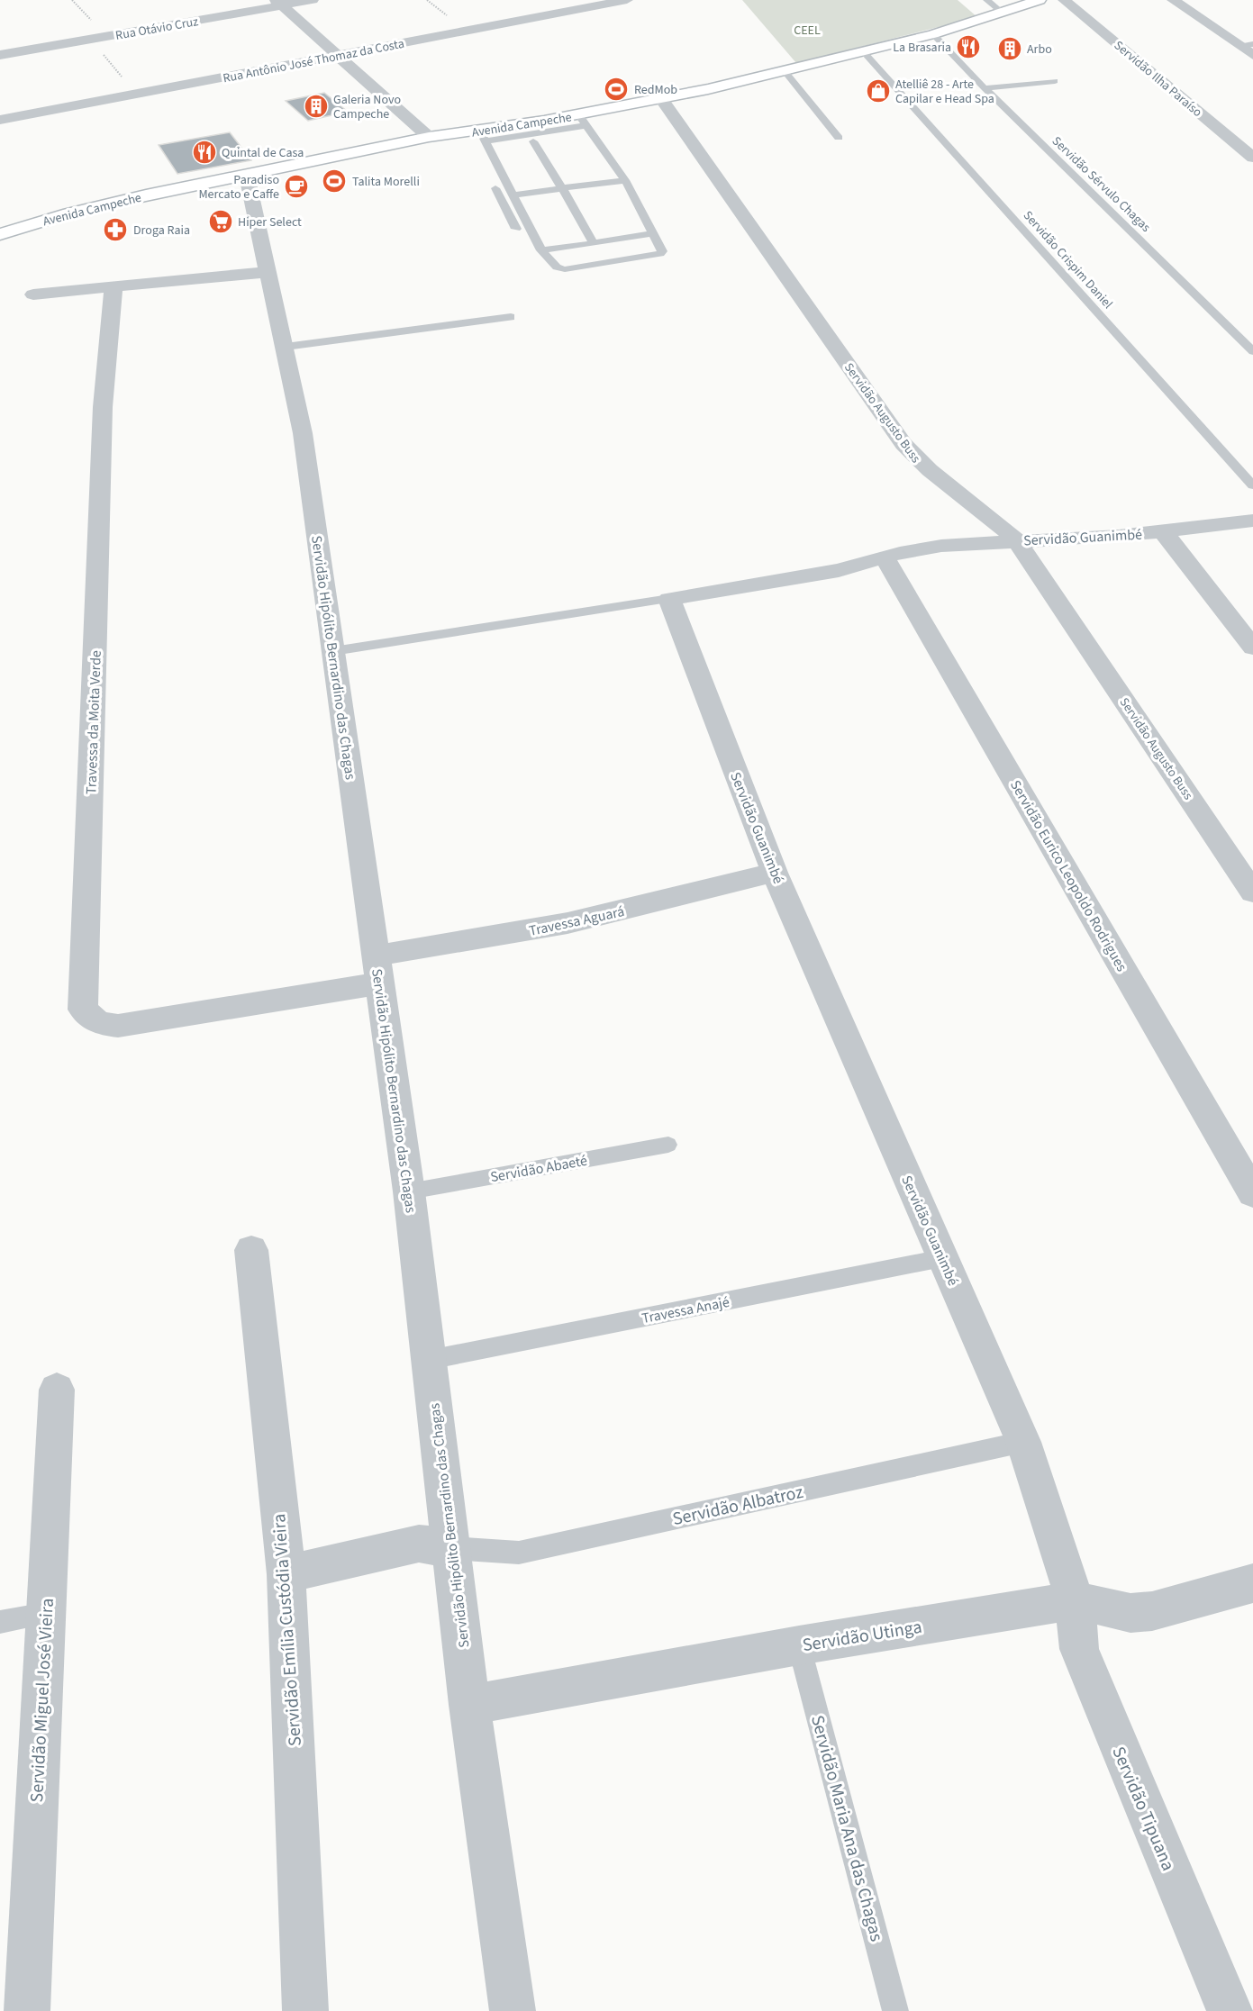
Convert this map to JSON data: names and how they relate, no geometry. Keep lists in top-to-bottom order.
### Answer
{
  "streets": {
    "main road": ["Avenida Campeche"],
    "street": [
      "Rua Otávio Cruz",
      "Rua Antônio José Thomaz da Costa",
      "Servidão Ilha Paraíso",
      "Servidão Augusto Buss",
      "Servidão Guanimbé",
      "Servidão Hipólito Bernardino das Chagas",
      "Travessa da Moita Verde",
      "Servidão Eurico Leopoldo Rodrigues",
      "Travessa Aguará",
      "Servidão Emília Custódia Vieira",
      "Servidão Utinga",
      "Servidão Miguel José Vieira",
      "Servidão Tipuana"
    ],
    "lane": [
      "Servidão Sérvulo Chagas",
      "Servidão Crispim Daniel",
      "Servidão Abaeté",
      "Travessa Anajé",
      "Servidão Albatroz",
      "Servidão Maria Ana das Chagas"
    ]
  },
  "crossings": [
    ["Avenida Campeche", "Servidão Sérvulo Chagas"],
    ["Avenida Campeche", "Servidão Crispim Daniel"],
    ["Avenida Campeche", "Servidão Augusto Buss"],
    ["Avenida Campeche", "Servidão Hipólito Bernardino das Chagas"],
    ["Servidão Augusto Buss", "Servidão Guanimbé"],
    ["Servidão Guanimbé", "Servidão Eurico Leopoldo Rodrigues"],
    ["Servidão Guanimbé", "Travessa Aguará"],
    ["Servidão Guanimbé", "Travessa Anajé"],
    ["Servidão Guanimbé", "Servidão Albatroz"],
    ["Servidão Guanimbé", "Servidão Utinga"],
    ["Servidão Guanimbé", "Servidão Tipuana"],
    ["Servidão Hipólito Bernardino das Chagas", "Travessa da Moita Verde"],
    ["Servidão Hipólito Bernardino das Chagas", "Travessa Aguará"],
    ["Servidão Hipólito Bernardino das Chagas", "Servidão Abaeté"],
    ["Servidão Hipólito Bernardino das Chagas", "Travessa Anajé"],
    ["Servidão Hipólito Bernardino das Chagas", "Servidão Albatroz"],
    ["Servidão Hipólito Bernardino das Chagas", "Servidão Utinga"],
    ["Travessa da Moita Verde", "Travessa Aguará"],
    ["Servidão Utinga", "Servidão Tipuana"],
    ["Servidão Utinga", "Servidão Maria Ana das Chagas"]
  ],
  "parks": ["CEEL"],
  "places": {
    "restaurant": ["La Brasaria", "Quintal de Casa"],
    "building": ["Arbo", "Galeria Novo Campeche"],
    "sports": ["RedMob", "Talita Morelli"],
    "shop": ["Atelliê 28 - Arte Capilar e Head Spa"],
    "cafe": ["Paradiso Mercato e Caffe"],
    "supermarket": ["Hiper Select"],
    "pharmacy": ["Droga Raia"]
  }
}
